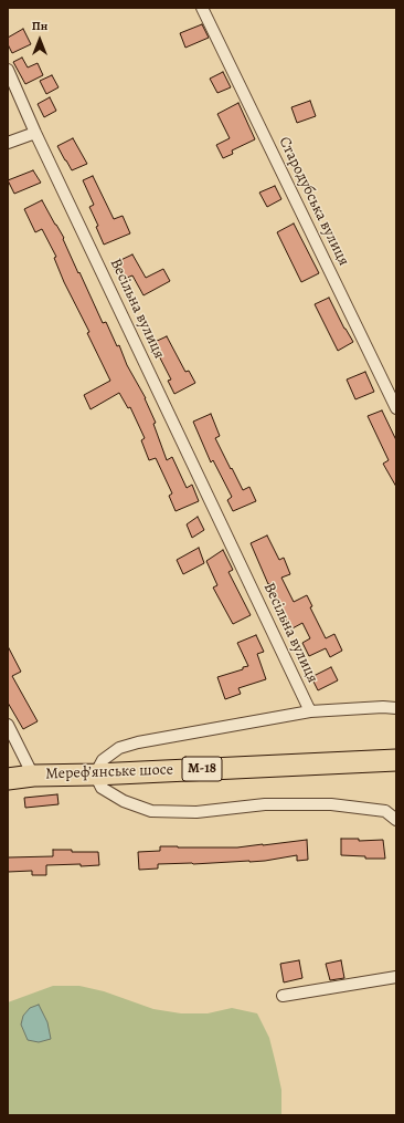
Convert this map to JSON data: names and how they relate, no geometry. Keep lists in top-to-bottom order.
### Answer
{
  "streets": {
    "highway": ["М-18", "Мереф’янське шосе"],
    "street": ["Стародубська вулиця", "Весільна вулиця"]
  },
  "north": "top"
}
